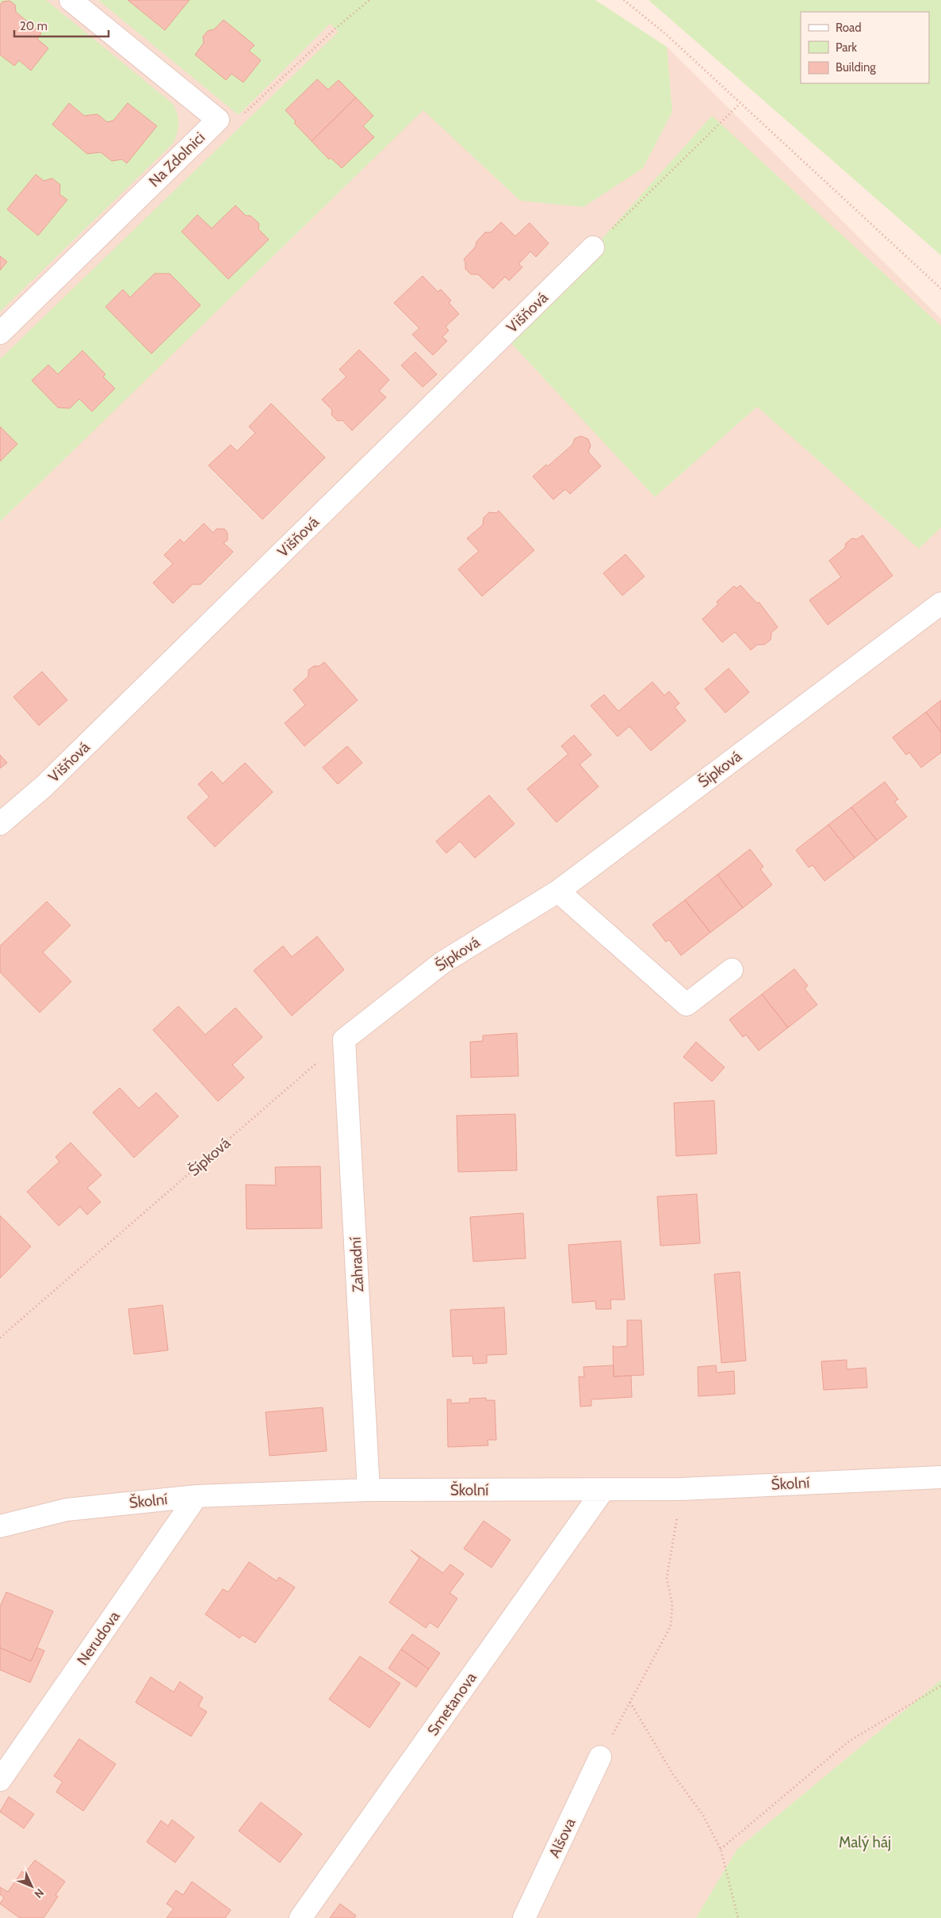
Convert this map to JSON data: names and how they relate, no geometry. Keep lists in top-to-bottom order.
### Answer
{
  "streets": {
    "street": [
      "Na Zdolnici",
      "Višňová",
      "Šípková",
      "Zahradní",
      "Školní",
      "Nerudova",
      "Smetanova",
      "Alšova"
    ]
  },
  "crossings": [
    ["Šípková", "Zahradní"],
    ["Zahradní", "Školní"],
    ["Školní", "Nerudova"],
    ["Školní", "Smetanova"]
  ],
  "parks": ["Malý háj"],
  "legend": ["Road", "Park", "Building"],
  "scale_bar": "20 m",
  "north": "bottom right"
}
